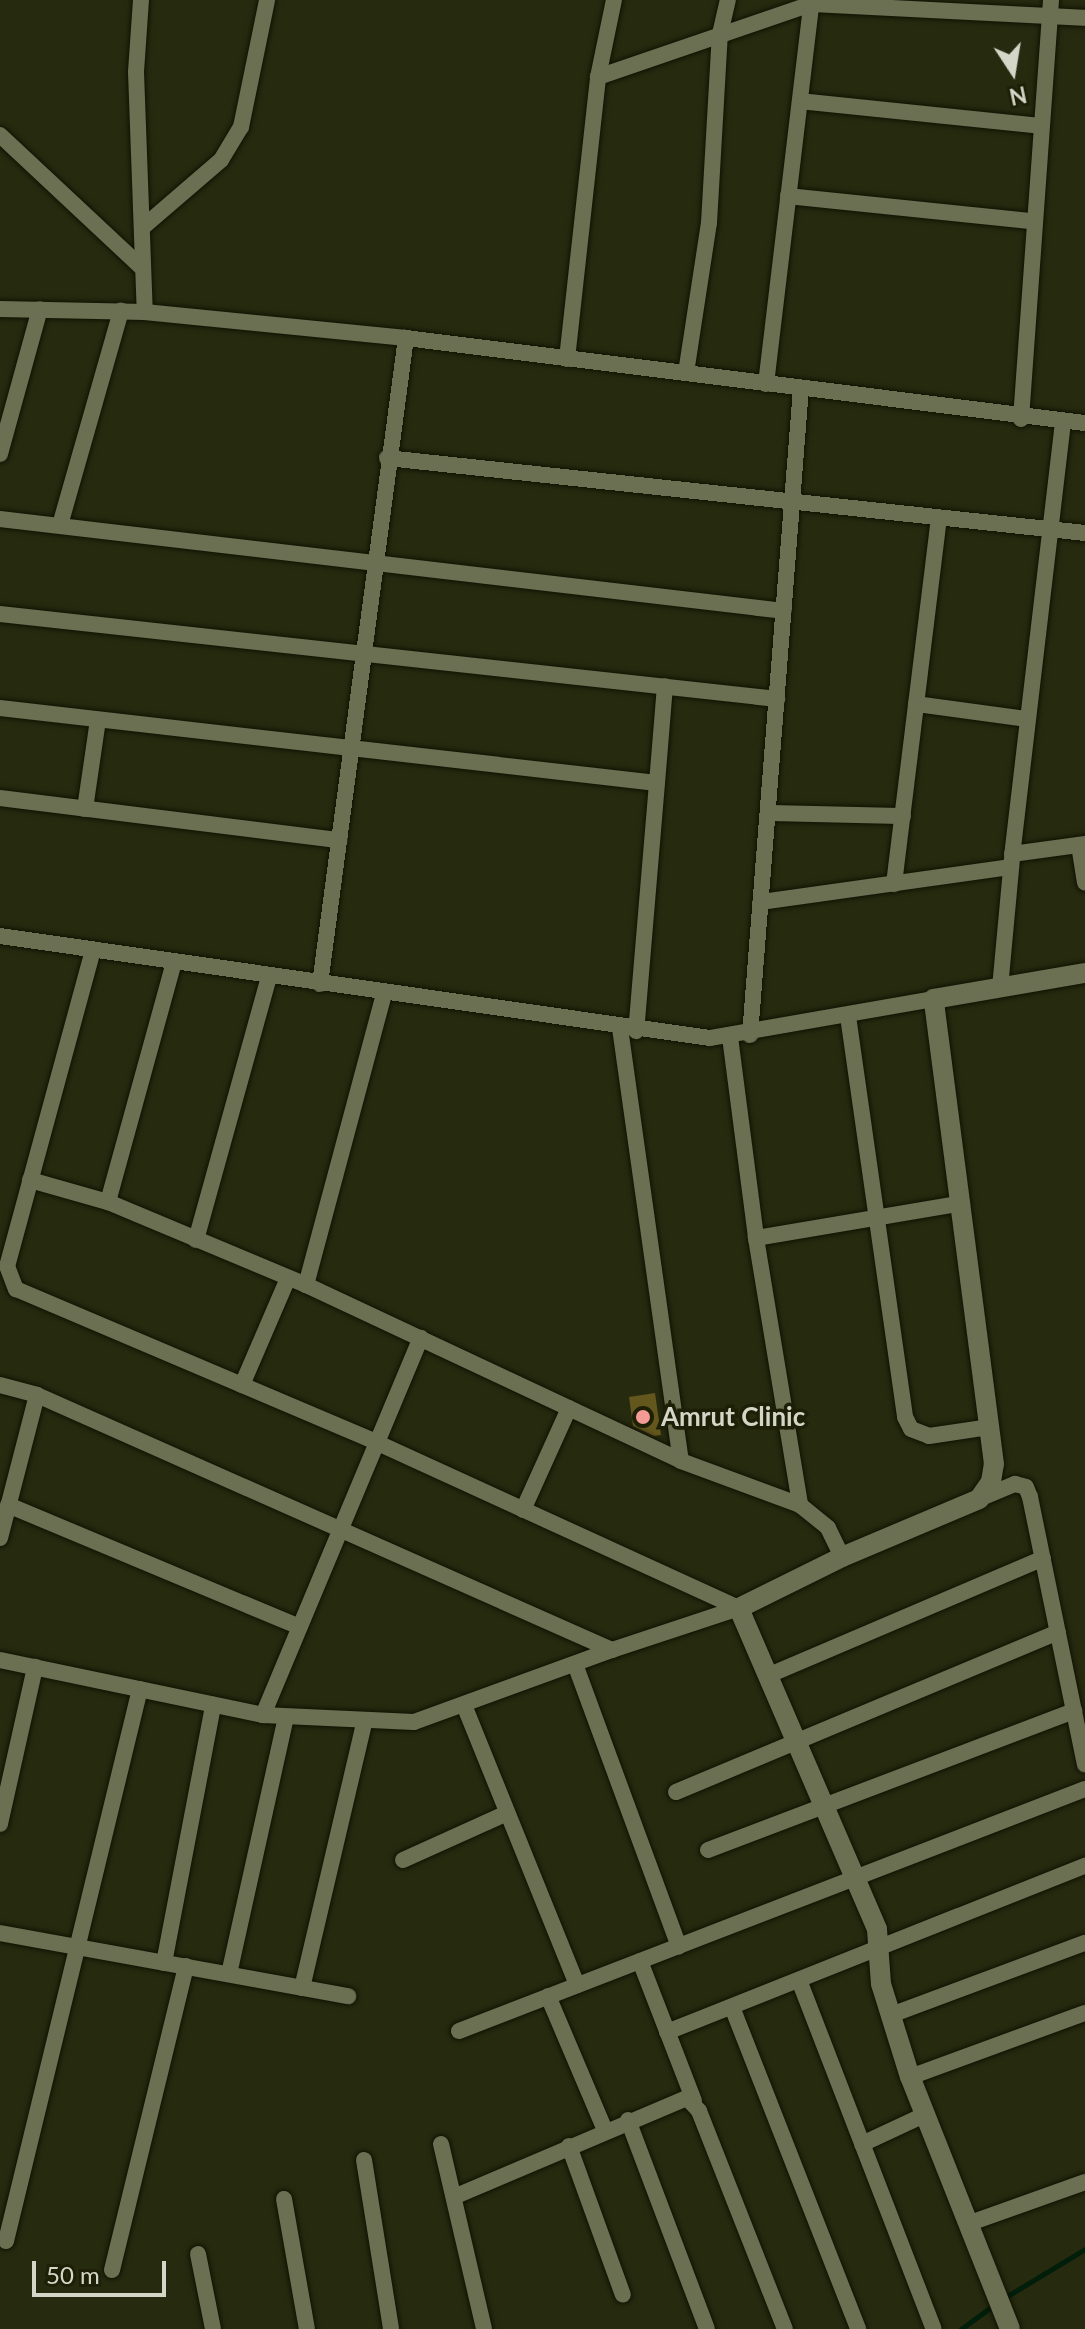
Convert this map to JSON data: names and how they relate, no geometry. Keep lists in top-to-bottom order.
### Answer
{
  "places": ["Amrut Clinic"],
  "scale_bar": "50 m",
  "north": "bottom"
}
